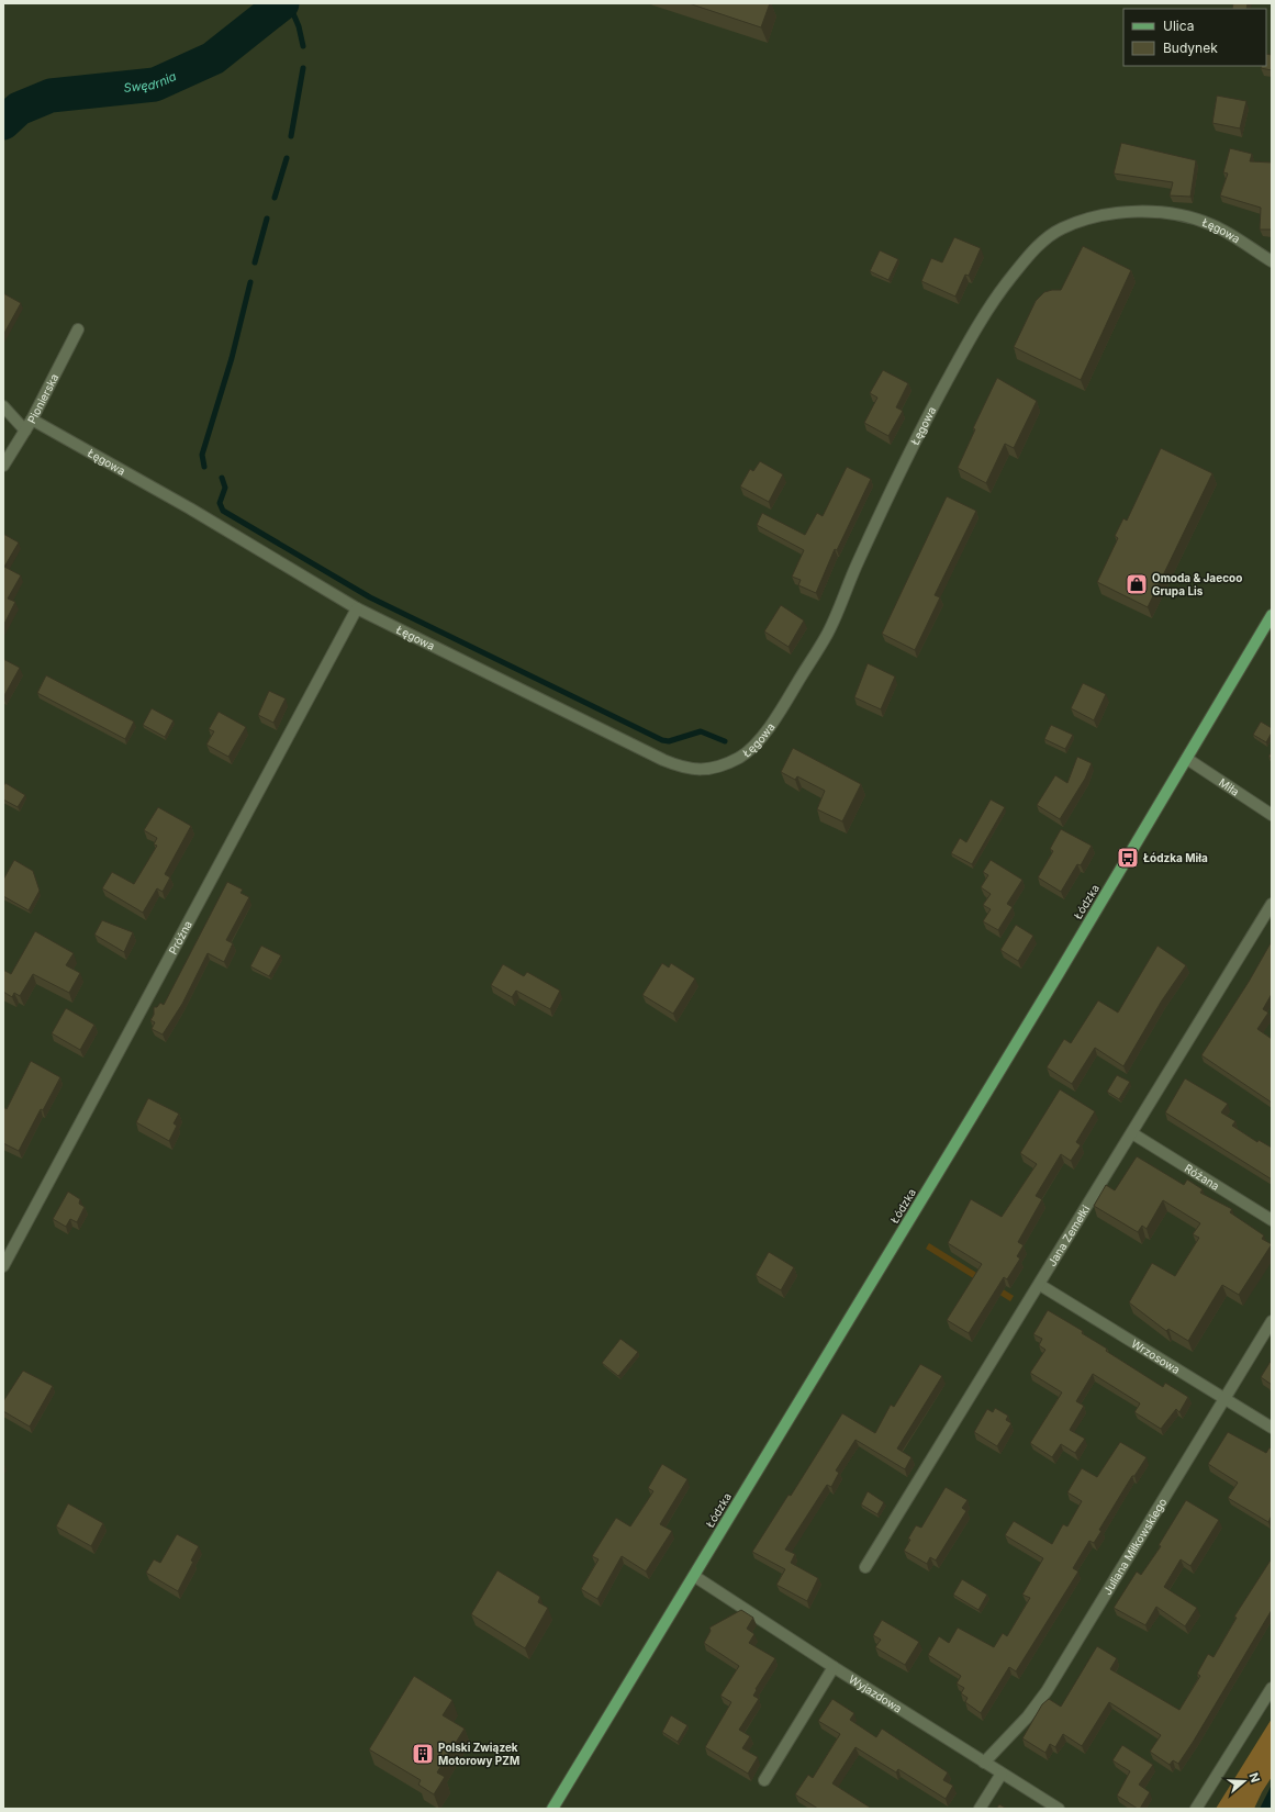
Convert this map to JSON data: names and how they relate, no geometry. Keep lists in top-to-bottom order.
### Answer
{
  "streets": {
    "main road": ["Łódzka"],
    "street": [
      "Łęgowa",
      "Pionierska",
      "Miła",
      "Próżna",
      "Różana",
      "Jana Zemełki",
      "Wrzosowa",
      "Juliana Miłkowskiego",
      "Wyjazdowa"
    ]
  },
  "crossings": [
    ["Łęgowa", "Pionierska"],
    ["Łęgowa", "Próżna"],
    ["Miła", "Łódzka"],
    ["Łódzka", "Wyjazdowa"],
    ["Różana", "Jana Zemełki"],
    ["Jana Zemełki", "Wrzosowa"],
    ["Wrzosowa", "Juliana Miłkowskiego"],
    ["Juliana Miłkowskiego", "Wyjazdowa"]
  ],
  "water": ["Swędrnia"],
  "places": {
    "shop": ["Omoda & Jaecoo Grupa Lis"],
    "bus stop": ["Łódzka Miła"],
    "building": ["Polski Związek Motorowy PZM"]
  },
  "legend": ["Ulica", "Budynek"],
  "north": "right"
}
